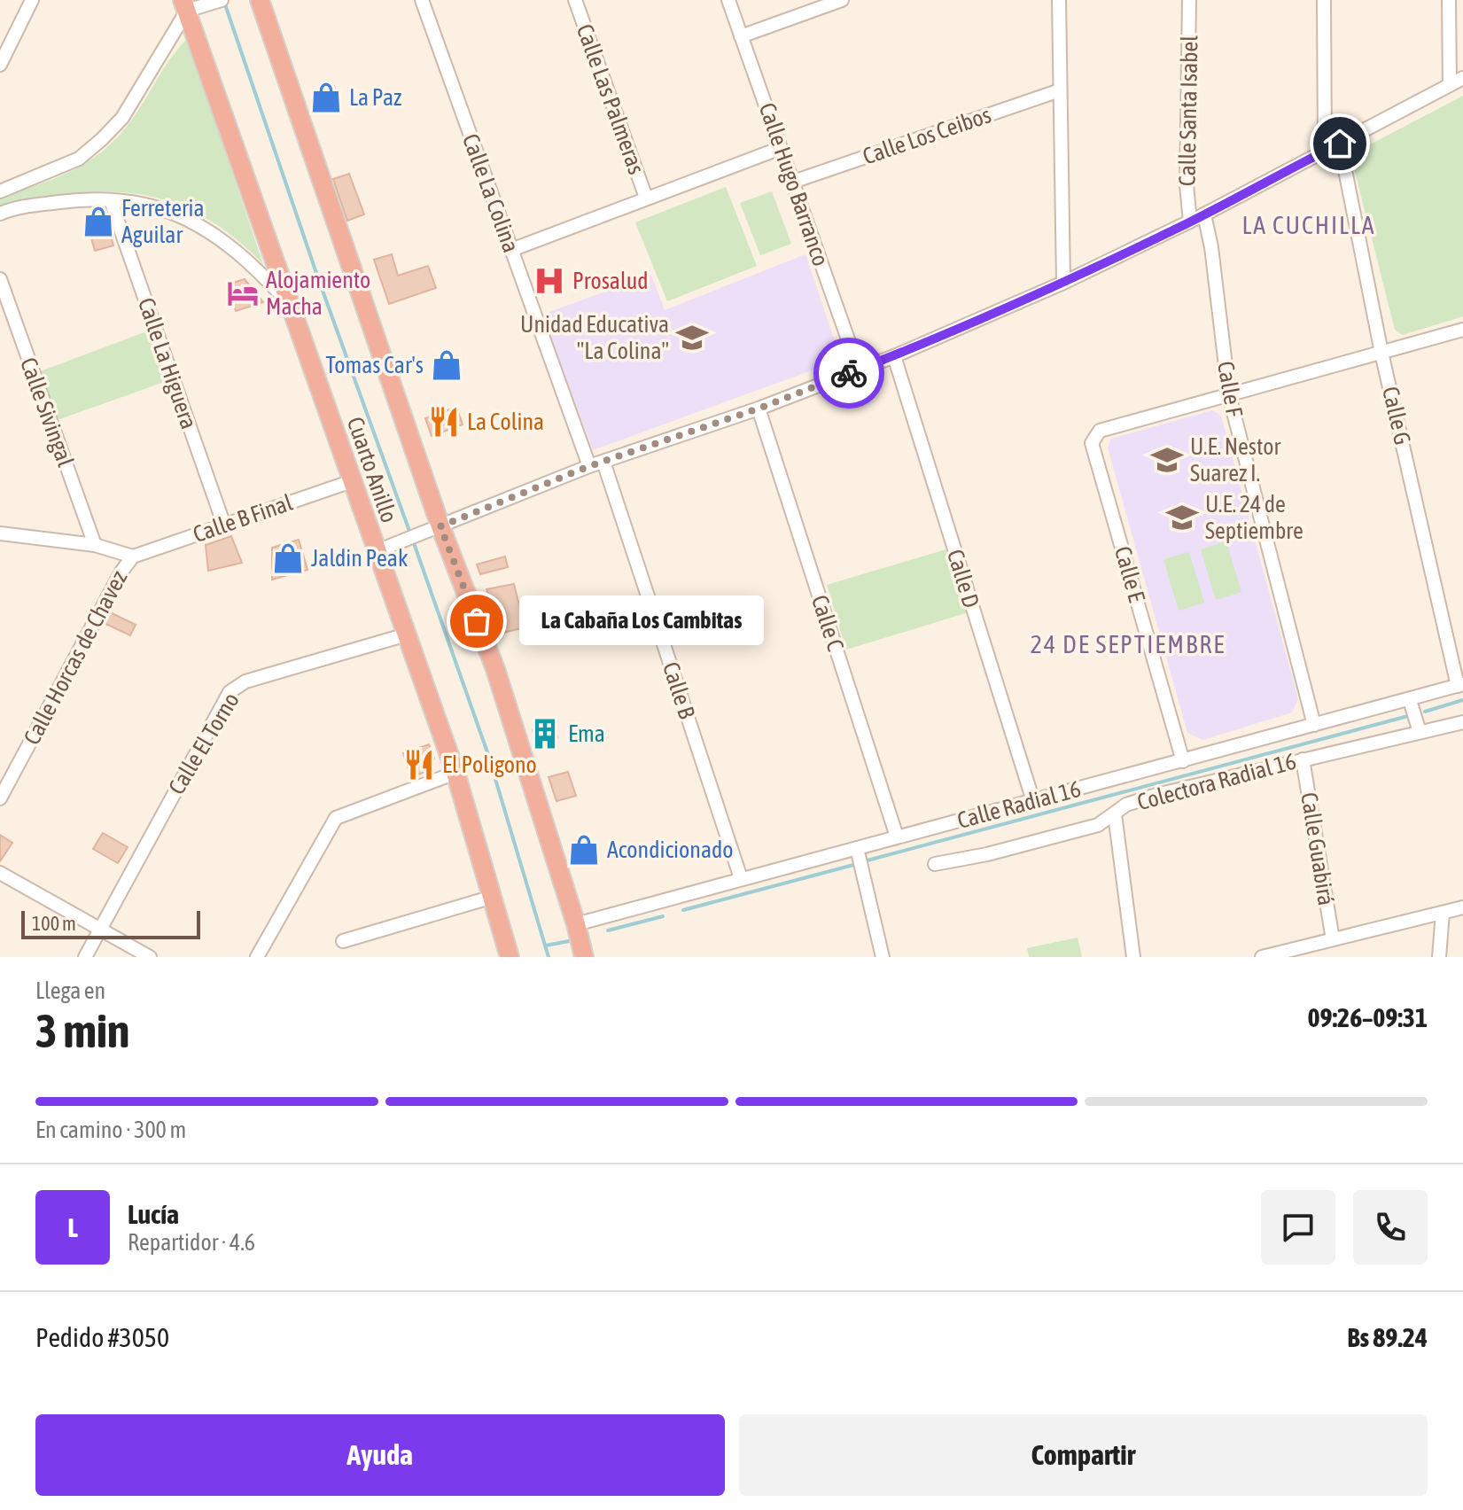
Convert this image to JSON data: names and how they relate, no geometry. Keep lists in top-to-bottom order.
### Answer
{
  "streets": {
    "highway": ["Cuarto Anillo"],
    "street": [
      "Calle Las Palmeras",
      "Calle Santa Isabel",
      "Calle Los Ceibos",
      "Calle Hugo Barranco",
      "Calle La Colina",
      "Calle La Higuera",
      "Calle F",
      "Calle Sivingal",
      "Calle G",
      "Calle B Final",
      "Calle E",
      "Calle D",
      "Calle C",
      "Calle Horcas de Chavez",
      "Calle B",
      "Calle El Torno",
      "Colectora Radial 16",
      "Calle Radial 16",
      "Calle Guabirá"
    ]
  },
  "crossings": [
    ["Calle Los Ceibos", "Calle Hugo Barranco"],
    ["Calle La Higuera", "Calle B Final"],
    ["Calle F", "Calle E"],
    ["Calle F", "Calle Radial 16"],
    ["Calle G", "Calle Radial 16"],
    ["Cuarto Anillo", "Calle B Final"],
    ["Cuarto Anillo", "Calle El Torno"],
    ["Cuarto Anillo", "Calle Radial 16"],
    ["Calle B Final", "Calle Horcas de Chavez"],
    ["Calle E", "Calle Radial 16"],
    ["Calle D", "Calle Radial 16"],
    ["Calle C", "Calle Radial 16"],
    ["Calle B", "Calle Radial 16"],
    ["Colectora Radial 16", "Calle Radial 16"],
    ["Colectora Radial 16", "Calle Guabirá"]
  ],
  "districts": ["LA CUCHILLA", "24 DE SEPTIEMBRE"],
  "places": {
    "shop": [
      "La Paz",
      "Ferreteria Aguilar",
      "Tomas Car's",
      "Jaldin Peak",
      "Acondicionado"
    ],
    "hospital": ["Prosalud"],
    "hotel": ["Alojamiento Macha"],
    "school or university": ["Unidad Educativa \"La Colina\"", "U.E. Nestor Suarez I.", "U.E. 24 de Septiembre"],
    "restaurant": ["La Colina", "El Poligono"],
    "other": ["La Cabaña Los Cambitas"],
    "building": ["Ema"]
  },
  "scale_bar": "100 m",
  "page": {
    "bubble": "La Cabaña Los Cambitas",
    "scale": "100 m",
    "heading": ["3 min", "Llega en", "09:26–09:31"],
    "panel": [
      "Lucía",
      "Repartidor · 4.6",
      "Pedido #3050",
      "Bs 89.24"
    ],
    "bar": "En camino · 300 m",
    "round": "L",
    "buttons": ["Ayuda", "Compartir"]
  }
}
